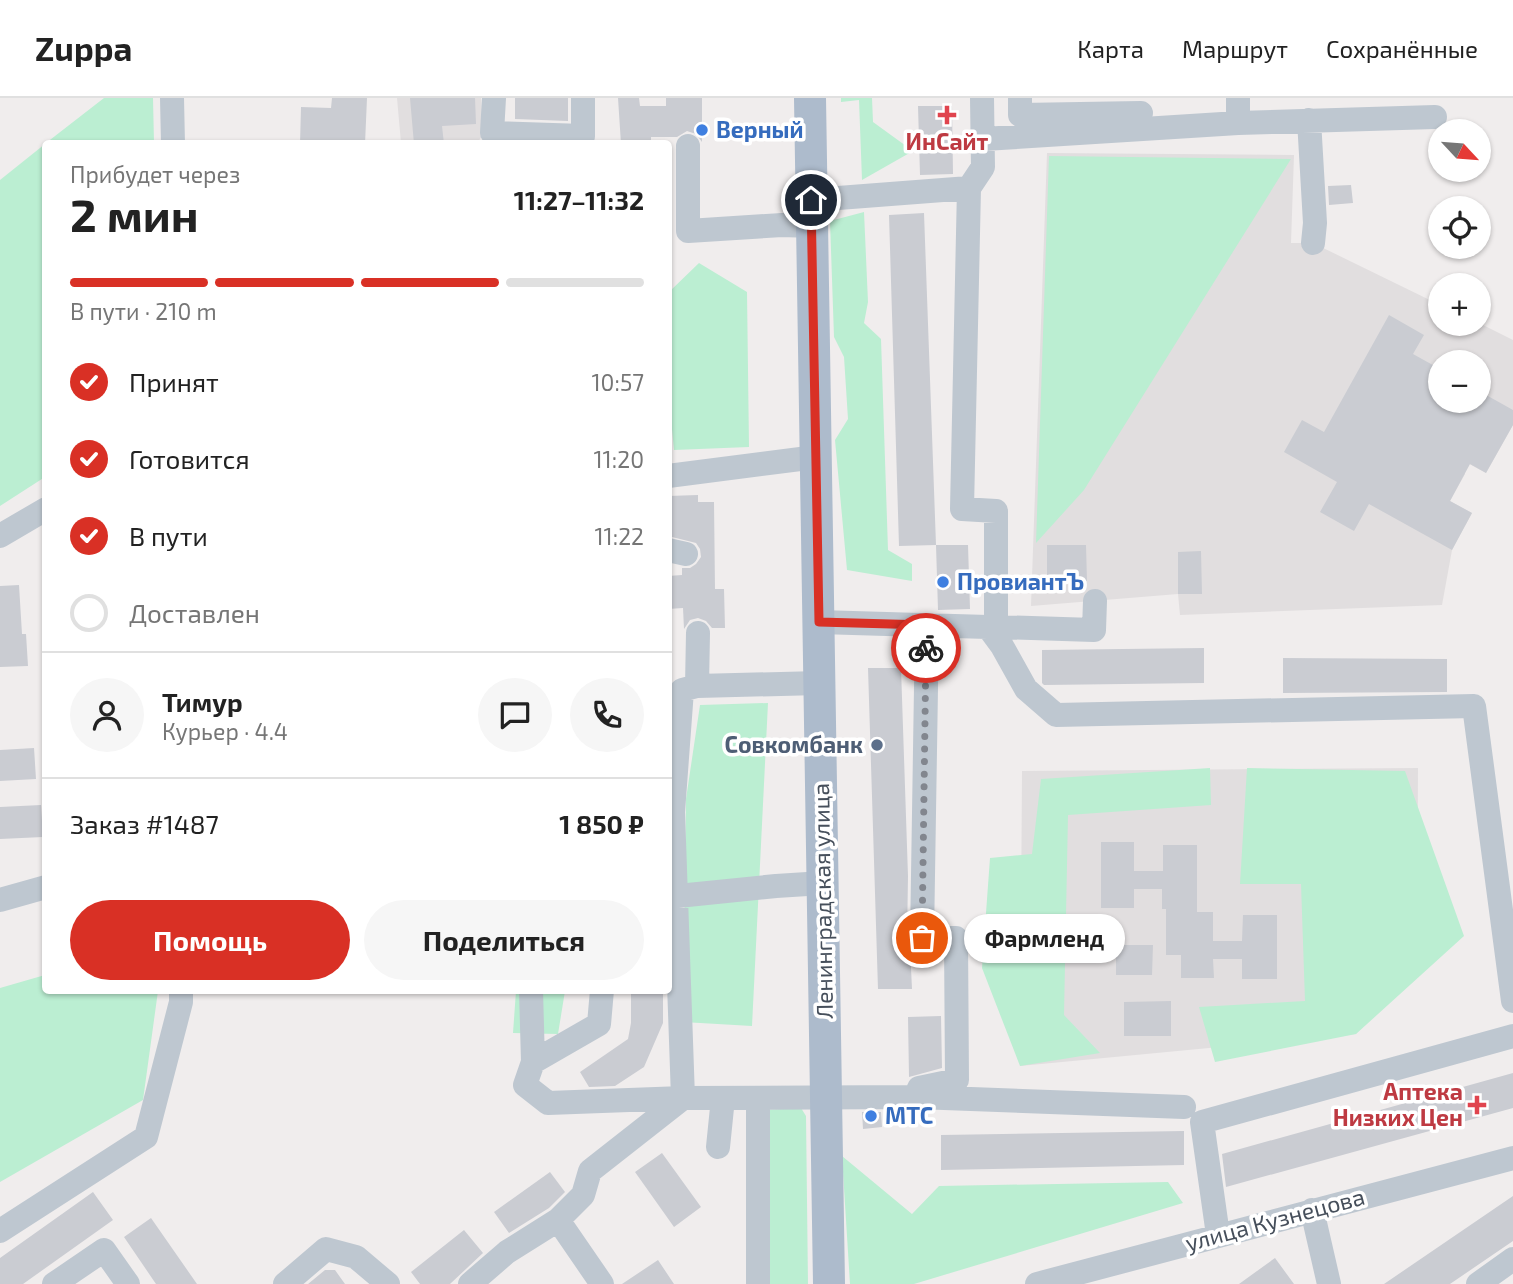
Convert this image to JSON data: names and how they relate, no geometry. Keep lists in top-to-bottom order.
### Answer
{
  "streets": {
    "main road": ["Ленинградская улица"],
    "street": ["улица Кузнецова"]
  },
  "places": {
    "health": ["ИнСайт", "Аптека Низких Цен"],
    "other": [
      "Верный",
      "ПровиантЪ",
      "Совкомбанк",
      "Фармленд",
      "МТС"
    ]
  },
  "north": "bottom right",
  "page": {
    "header": "Zuppa",
    "nav": ["Карта", "Маршрут", "Сохранённые"],
    "map_buttons": ["+", "−"],
    "heading": ["2 мин", "Прибудет через", "11:27–11:32"],
    "panel": [
      "Тимур",
      "Курьер · 4.4",
      "Заказ #1487",
      "1 850 ₽"
    ],
    "bar": "В пути · 210 m",
    "list": [
      ["Принят", "10:57"],
      ["Готовится", "11:20"],
      ["В пути", "11:22"],
      "Доставлен"
    ],
    "buttons": ["Помощь", "Поделиться"],
    "bubble": "Фармленд"
  }
}
